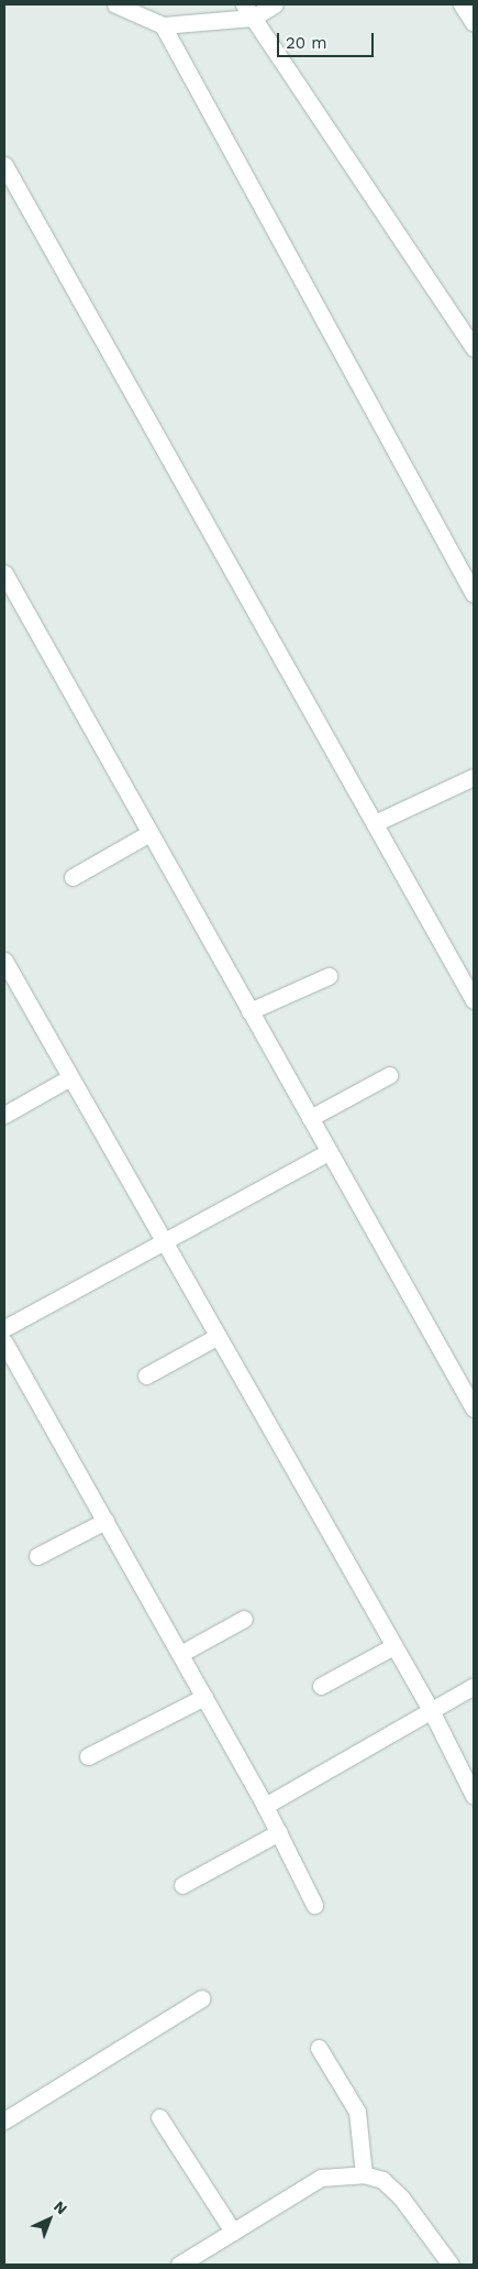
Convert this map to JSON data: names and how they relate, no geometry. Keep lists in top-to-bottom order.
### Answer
{
  "scale_bar": "20 m",
  "north": "top right"
}
